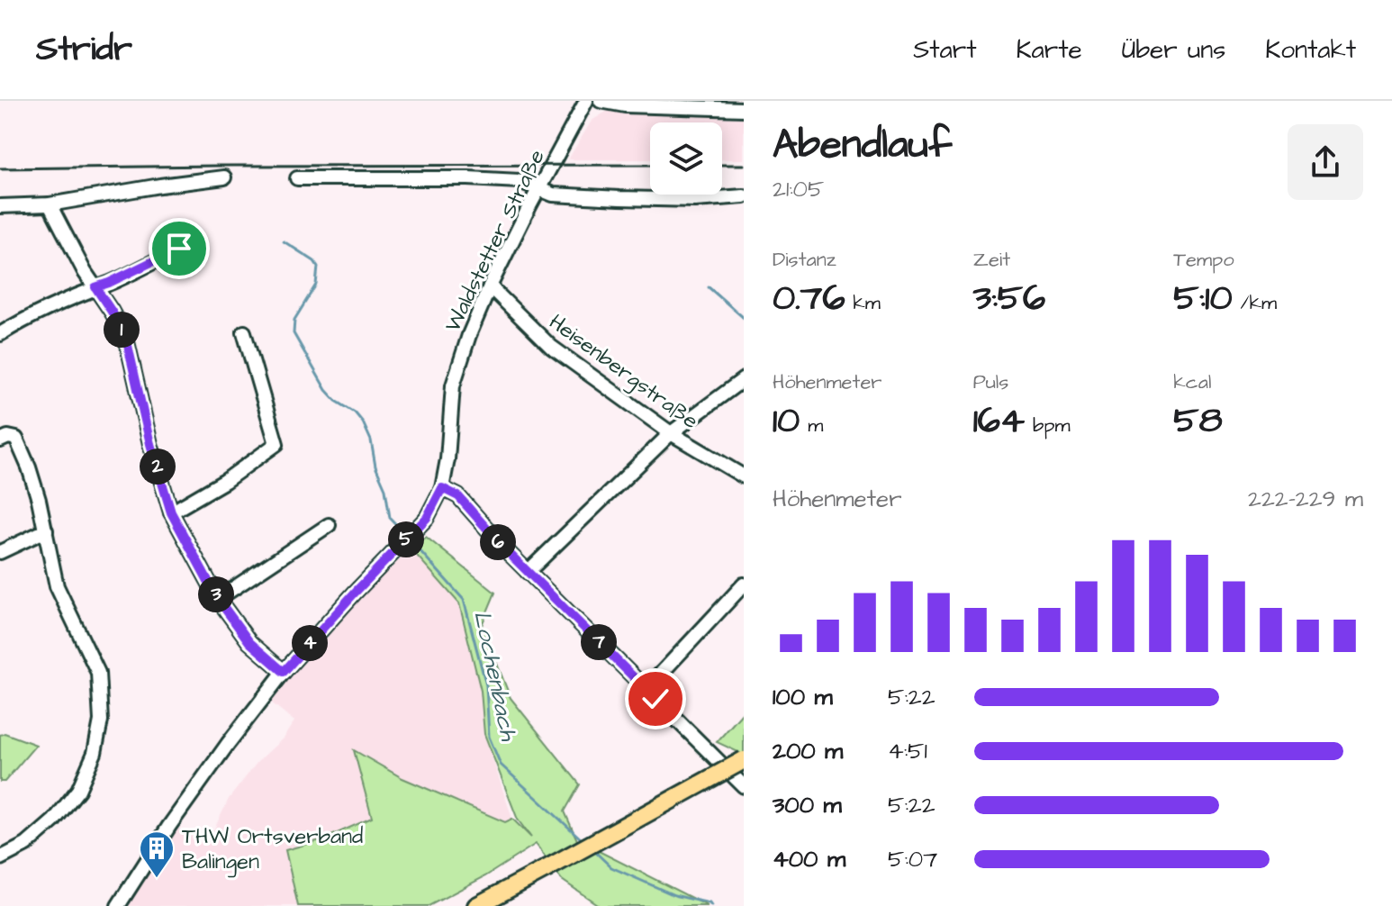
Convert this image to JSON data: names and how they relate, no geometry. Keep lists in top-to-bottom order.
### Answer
{
  "streets": {
    "street": ["Waldstetter Straße", "Heisenbergstraße"]
  },
  "crossings": [
    ["Waldstetter Straße", "Heisenbergstraße"]
  ],
  "water": ["Lochenbach"],
  "places": {
    "building": ["THW Ortsverband Balingen"]
  },
  "page": {
    "header": "Stridr",
    "nav": [
      "Start",
      "Karte",
      "Über uns",
      "Kontakt"
    ],
    "heading": ["Abendlauf", "21:05"],
    "stats": [
      ["Distanz", "0.76 km"],
      ["Zeit", "3:56"],
      ["Tempo", "5:10 /km"],
      ["Höhenmeter", "10 m"],
      ["Puls", "164 bpm"],
      ["kcal", "58"]
    ],
    "pins": [
      "1",
      "2",
      "5",
      "6",
      "3",
      "7",
      "4"
    ],
    "chart": ["Höhenmeter", "222–229 m"],
    "list": [
      {
        "name": "100 m",
        "note": "5:22"
      },
      {
        "name": "200 m",
        "note": "4:51"
      },
      {
        "name": "300 m",
        "note": "5:22"
      },
      {
        "name": "400 m",
        "note": "5:07"
      }
    ]
  }
}
